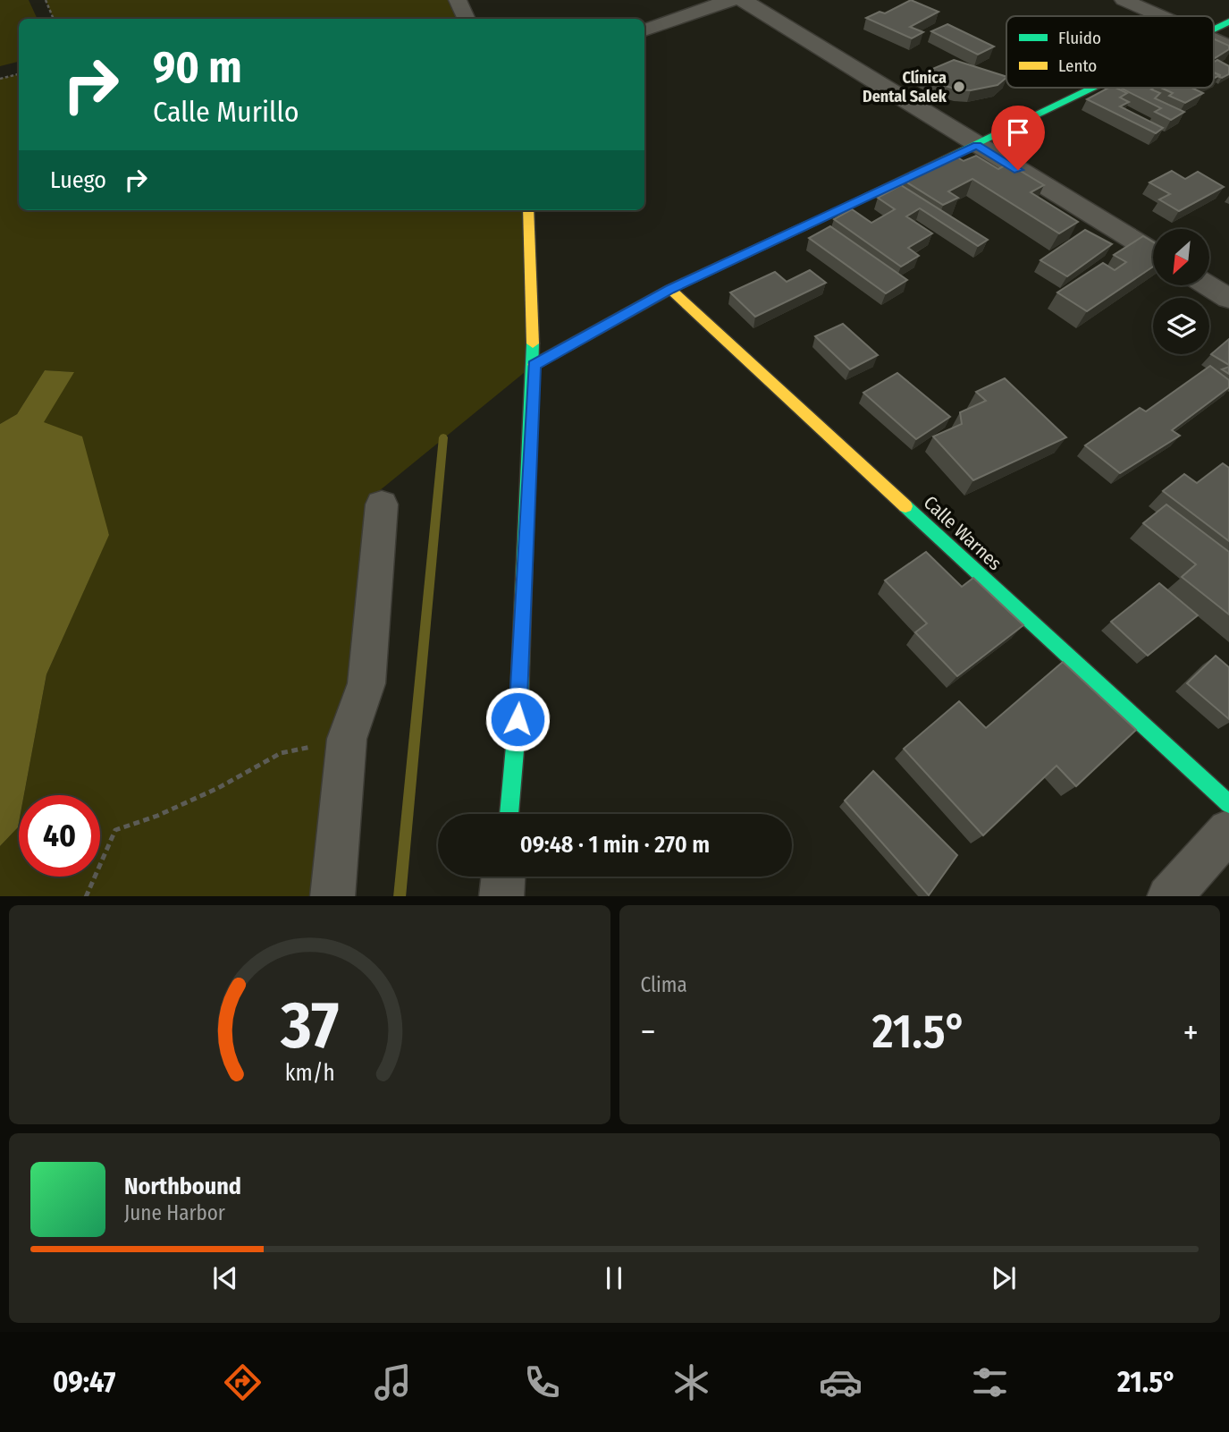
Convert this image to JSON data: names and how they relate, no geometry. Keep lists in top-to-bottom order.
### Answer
{
  "streets": {
    "street": ["Calle Warnes"]
  },
  "places": ["Clínica Dental Salek"],
  "legend": ["Fluido", "Lento"],
  "north": "bottom left",
  "page": {
    "turn": ["90 m", "Calle Murillo"],
    "then": "Luego",
    "limit": "40",
    "trip": "09:48 · 1 min · 270 m",
    "tile": "Clima",
    "heat": ["−", "21.5°", "+"],
    "song": ["Northbound", "June Harbor"],
    "tabs": ["09:47", "21.5°"],
    "gauge": ["37", "km/h"]
  }
}
